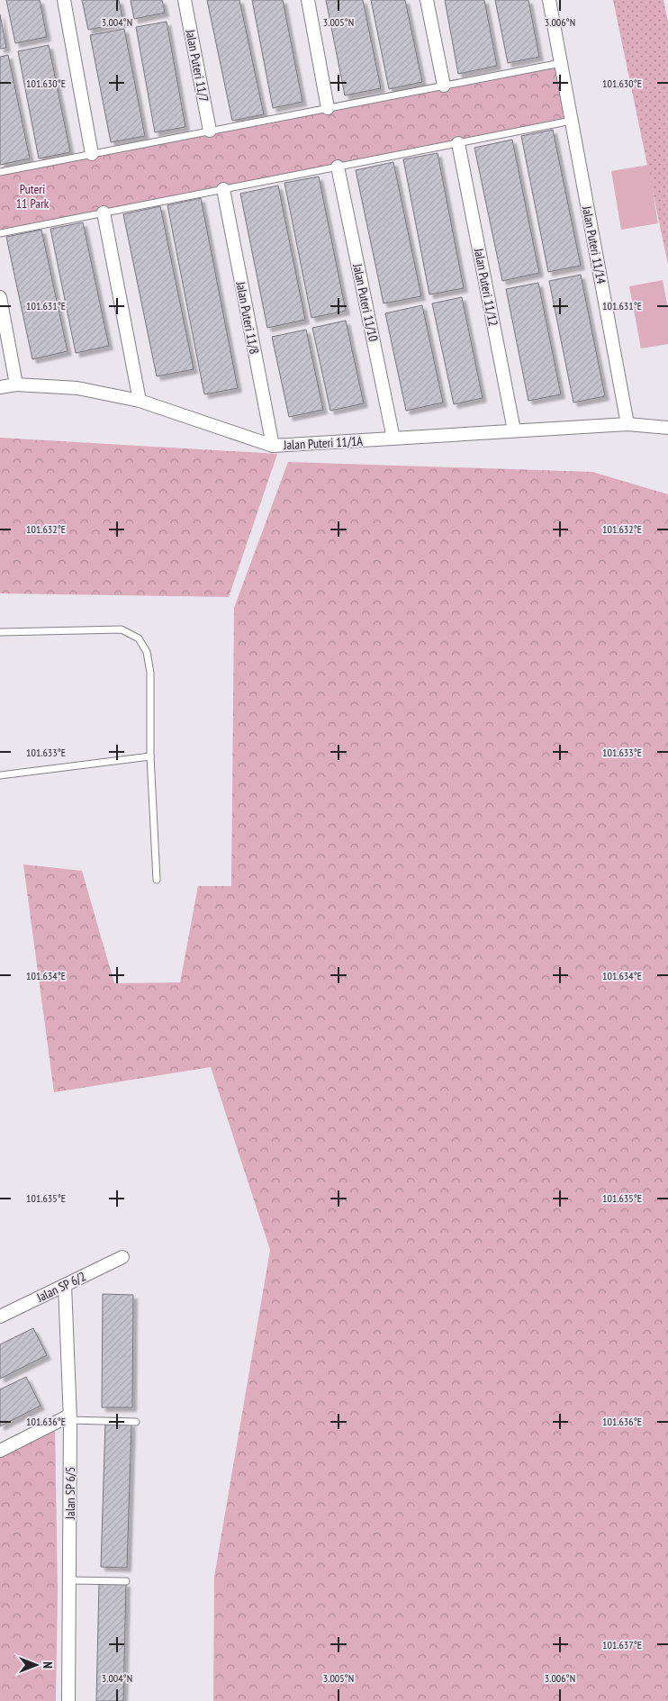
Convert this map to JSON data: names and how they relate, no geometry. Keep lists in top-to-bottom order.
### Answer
{
  "streets": {
    "street": [
      "Jalan Puteri 11/7",
      "Jalan Puteri 11/14",
      "Jalan Puteri 11/12",
      "Jalan Puteri 11/10",
      "Jalan Puteri 11/8",
      "Jalan Puteri 11/1A",
      "Jalan SP 6/2",
      "Jalan SP 6/5"
    ]
  },
  "crossings": [
    ["Jalan Puteri 11/14", "Jalan Puteri 11/1A"],
    ["Jalan Puteri 11/12", "Jalan Puteri 11/1A"],
    ["Jalan Puteri 11/10", "Jalan Puteri 11/1A"],
    ["Jalan Puteri 11/8", "Jalan Puteri 11/1A"],
    ["Jalan SP 6/2", "Jalan SP 6/5"]
  ],
  "parks": ["Puteri 11 Park"],
  "north": "right",
  "coordinates": [
    "3.004°N",
    "3.005°N",
    "3.006°N",
    "101.630°E",
    "101.631°E",
    "101.632°E",
    "101.633°E",
    "101.634°E",
    "101.635°E",
    "101.636°E",
    "101.637°E"
  ]
}
